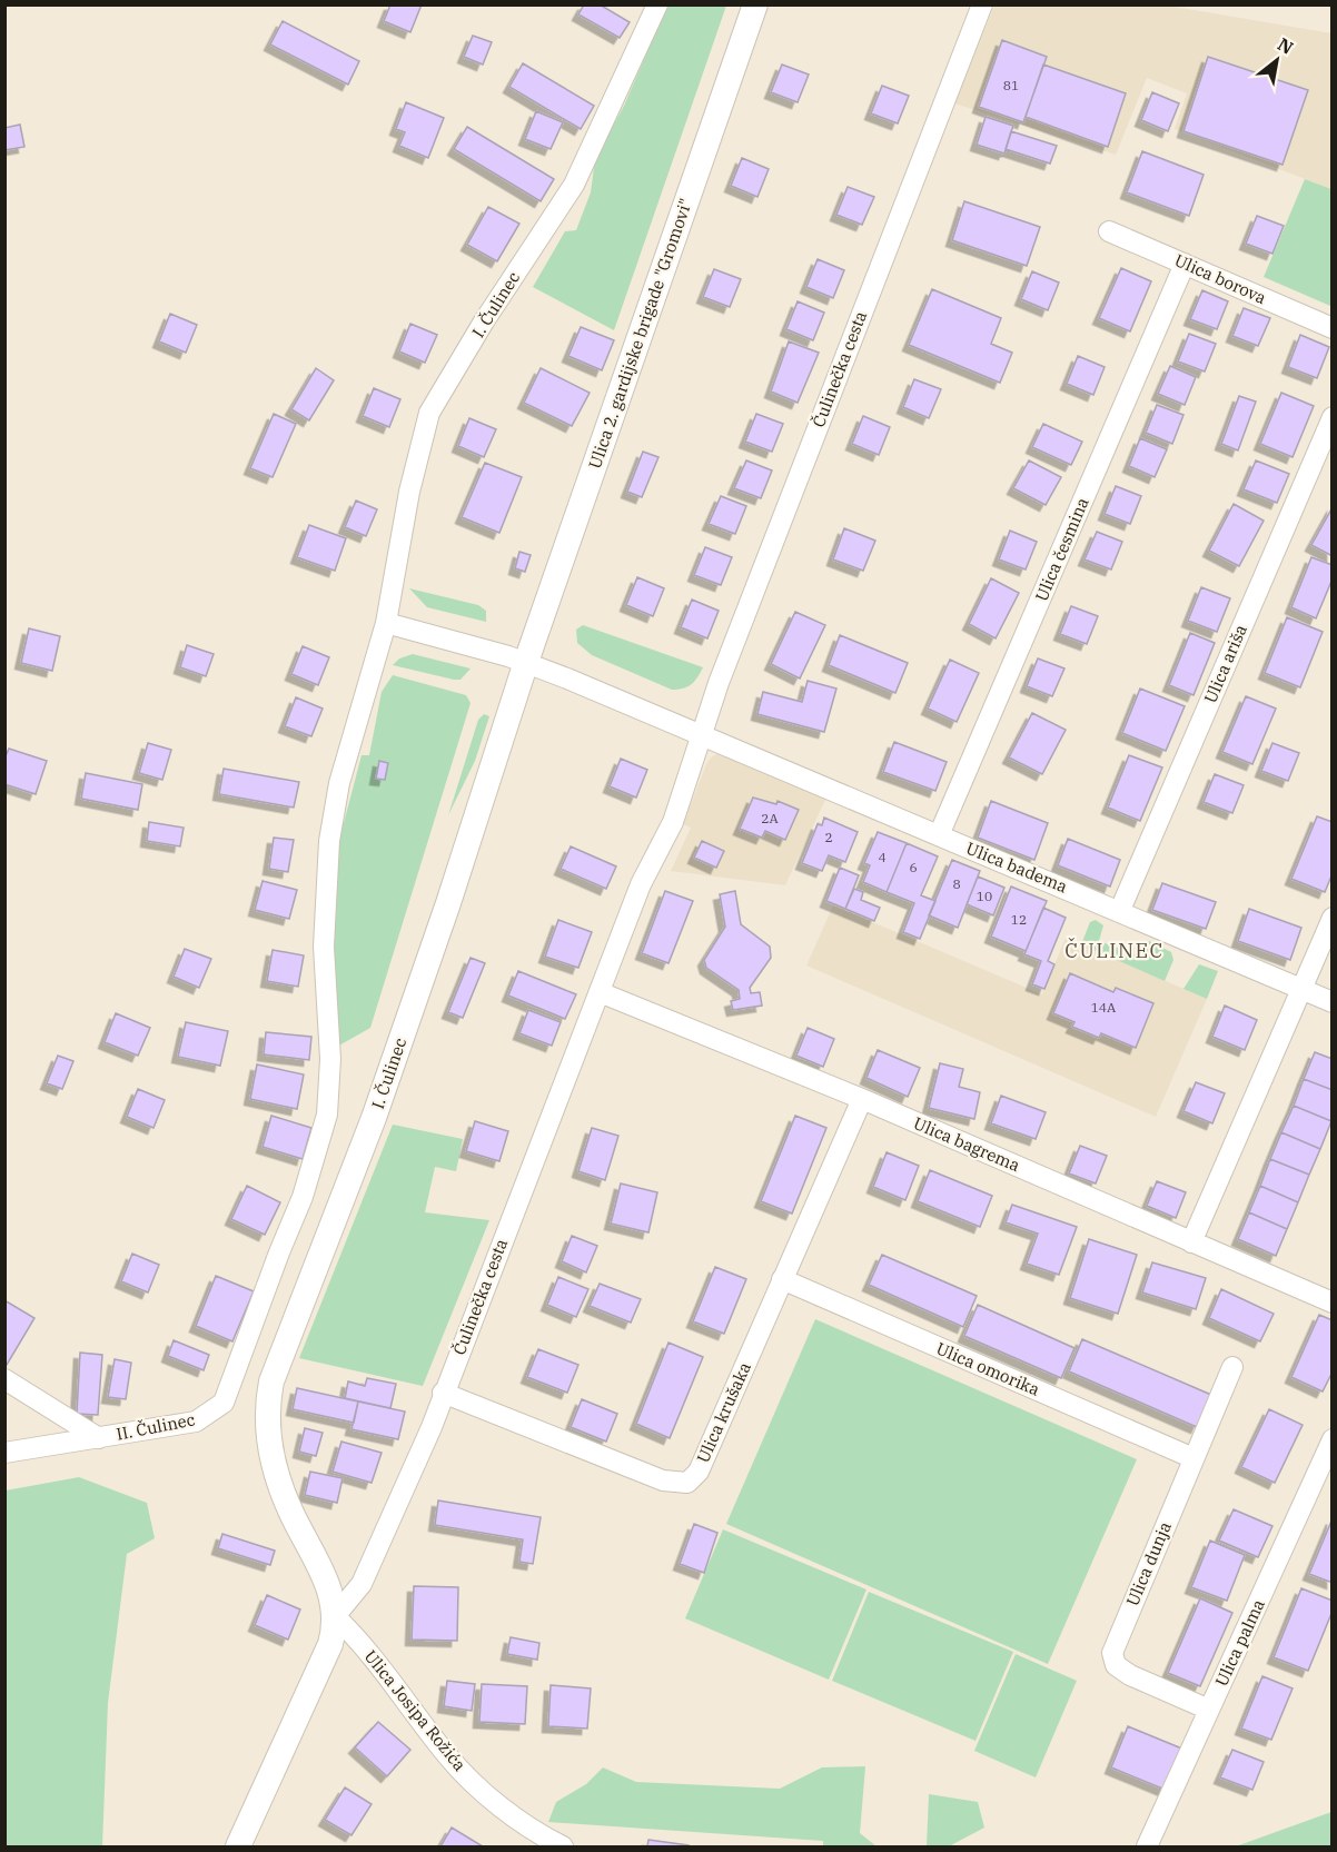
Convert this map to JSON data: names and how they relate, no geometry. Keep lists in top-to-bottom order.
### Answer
{
  "streets": {
    "street": [
      "Ulica borova",
      "I. Čulinec",
      "Ulica 2. gardijske brigade \"Gromovi\"",
      "Čulinečka cesta",
      "Ulica česmina",
      "Ulica ariša",
      "Ulica badema",
      "Ulica bagrema",
      "Ulica omorika",
      "Ulica krušaka",
      "II. Čulinec",
      "Ulica dunja",
      "Ulica palma",
      "Ulica Josipa Rožića"
    ]
  },
  "crossings": [
    ["Ulica borova", "Ulica česmina"],
    ["I. Čulinec", "Ulica 2. gardijske brigade \"Gromovi\""],
    ["I. Čulinec", "Čulinečka cesta"],
    ["I. Čulinec", "II. Čulinec"],
    ["I. Čulinec", "Ulica Josipa Rožića"],
    ["Čulinečka cesta", "Ulica badema"],
    ["Čulinečka cesta", "Ulica bagrema"],
    ["Čulinečka cesta", "Ulica krušaka"],
    ["Čulinečka cesta", "Ulica Josipa Rožića"],
    ["Ulica česmina", "Ulica badema"],
    ["Ulica ariša", "Ulica badema"],
    ["Ulica bagrema", "Ulica krušaka"],
    ["Ulica omorika", "Ulica krušaka"],
    ["Ulica omorika", "Ulica dunja"],
    ["Ulica dunja", "Ulica palma"]
  ],
  "districts": ["ČULINEC"],
  "house_numbers": [
    "81",
    "2A",
    "2",
    "4",
    "6",
    "8",
    "10",
    "12",
    "14A"
  ],
  "north": "top right"
}
